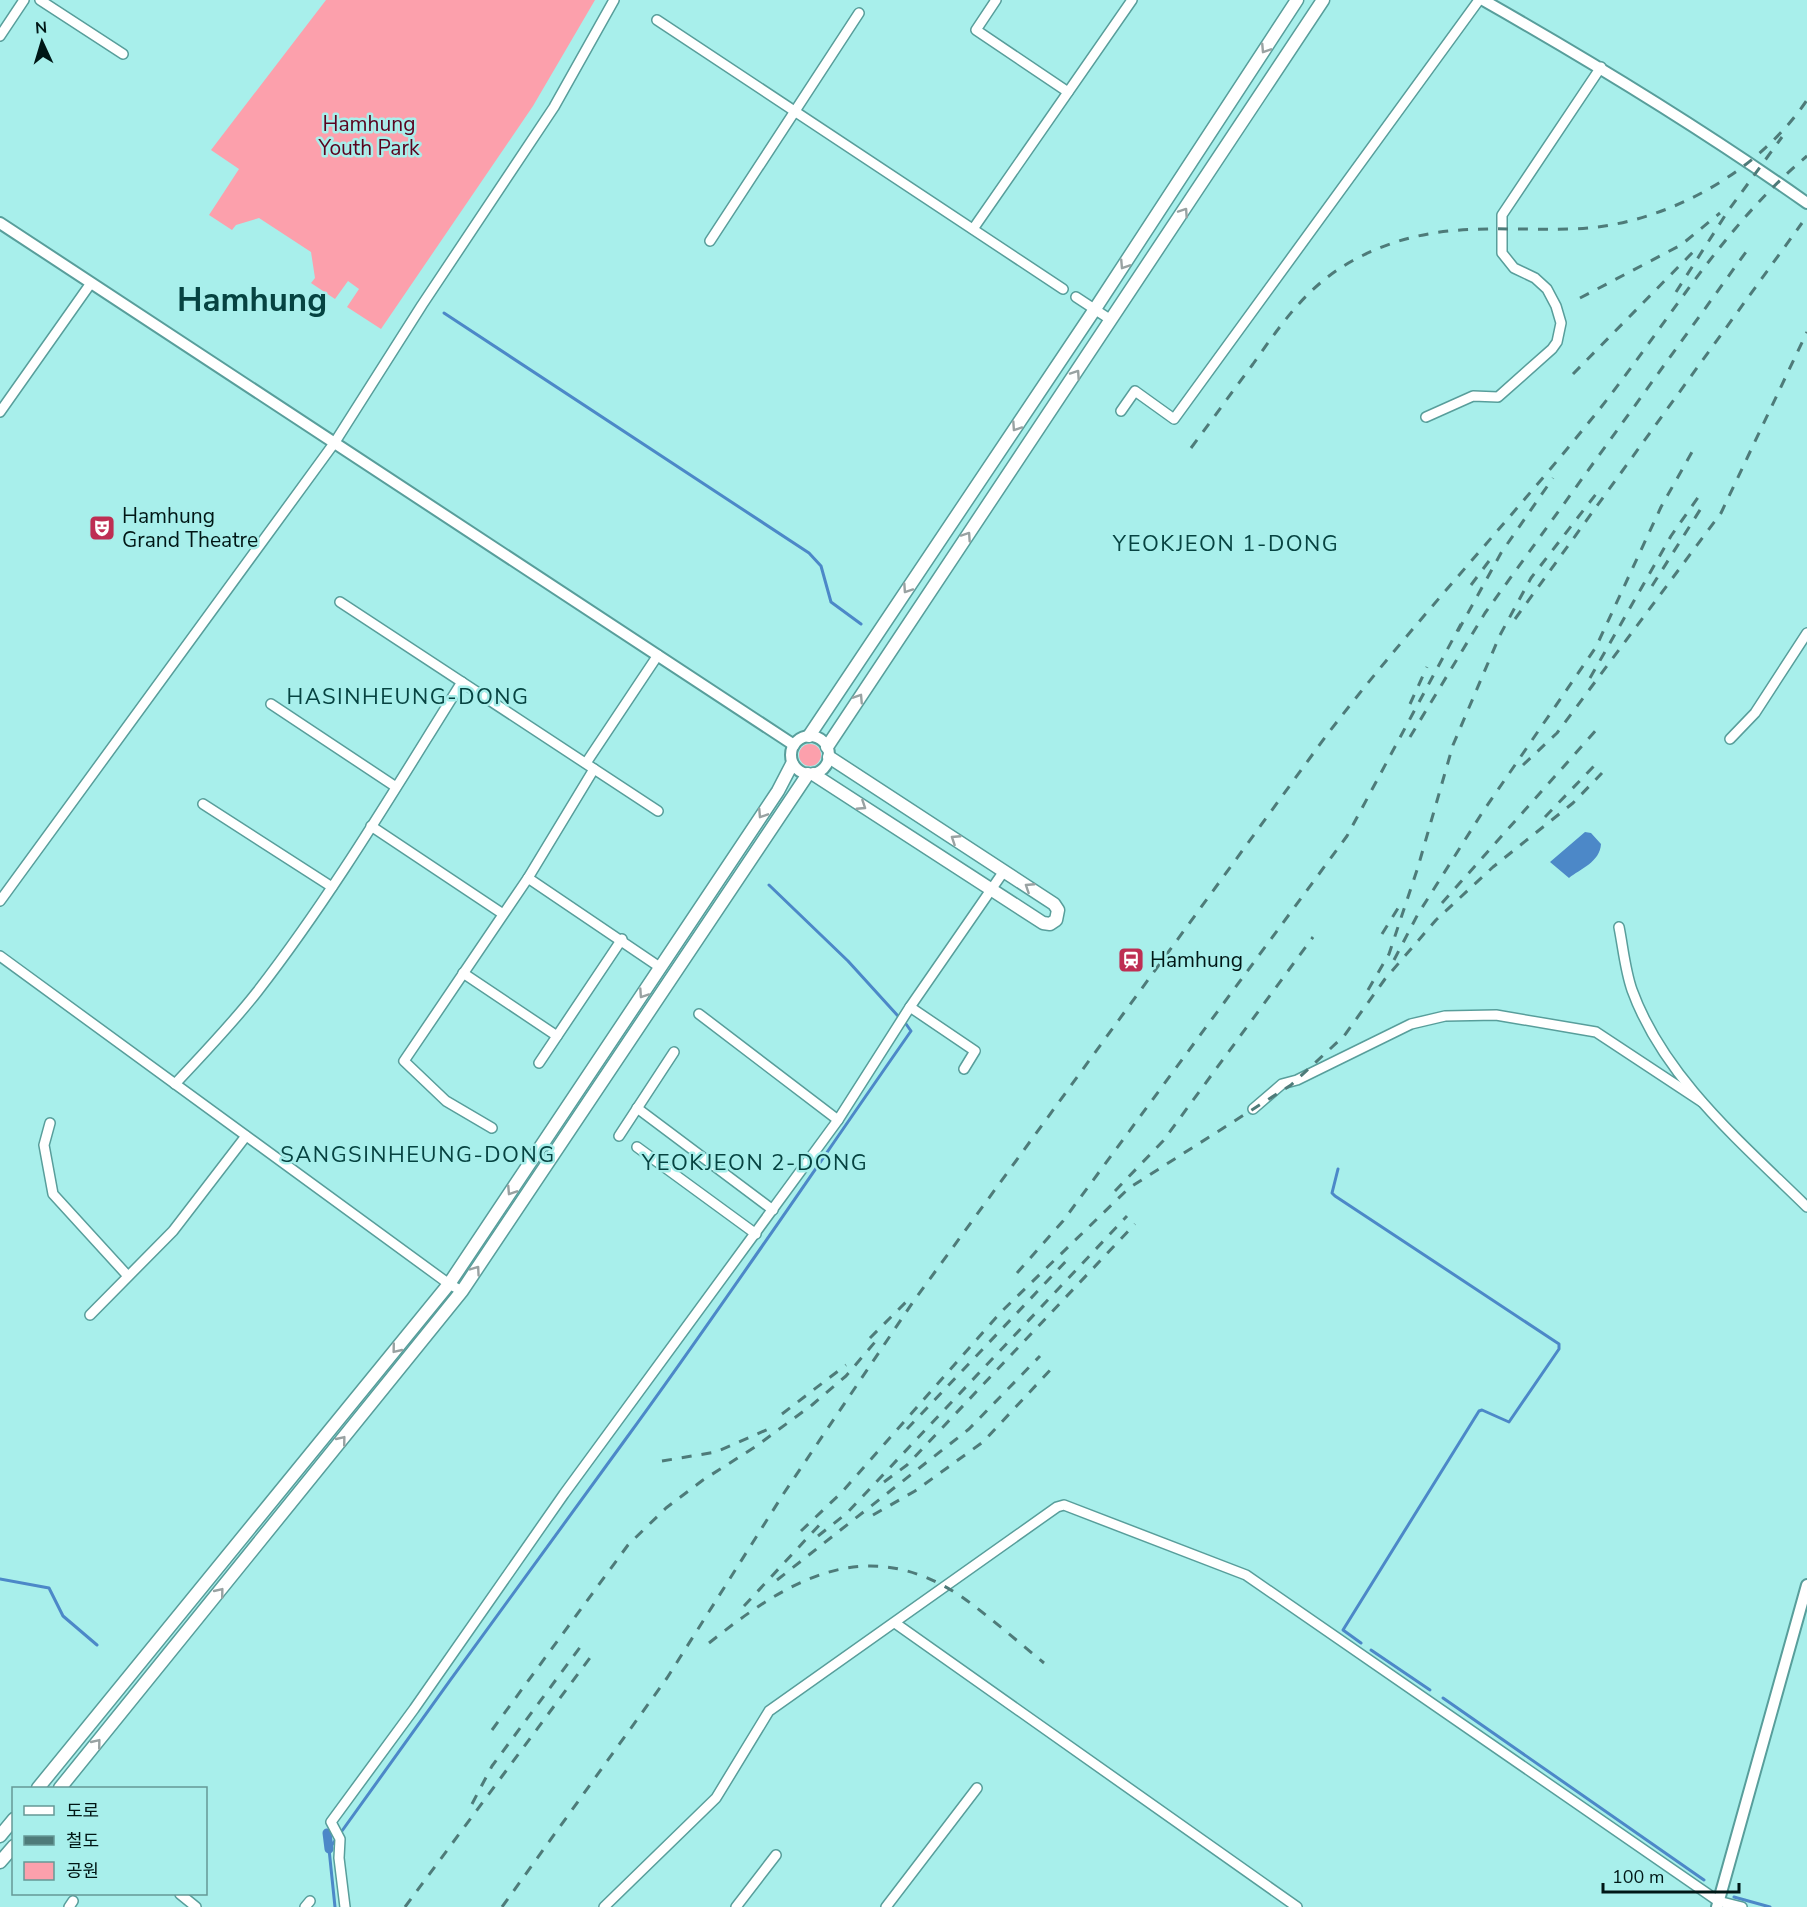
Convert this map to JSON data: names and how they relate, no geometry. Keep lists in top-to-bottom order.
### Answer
{
  "districts": [
    "Hamhung",
    "YEOKJEON 1-DONG",
    "HASINHEUNG-DONG",
    "SANGSINHEUNG-DONG",
    "YEOKJEON 2-DONG"
  ],
  "parks": ["Hamhung Youth Park"],
  "places": {
    "theatre": ["Hamhung Grand Theatre"],
    "station": ["Hamhung"]
  },
  "legend": ["도로", "철도", "공원"],
  "scale_bar": "100 m",
  "north": "top"
}
